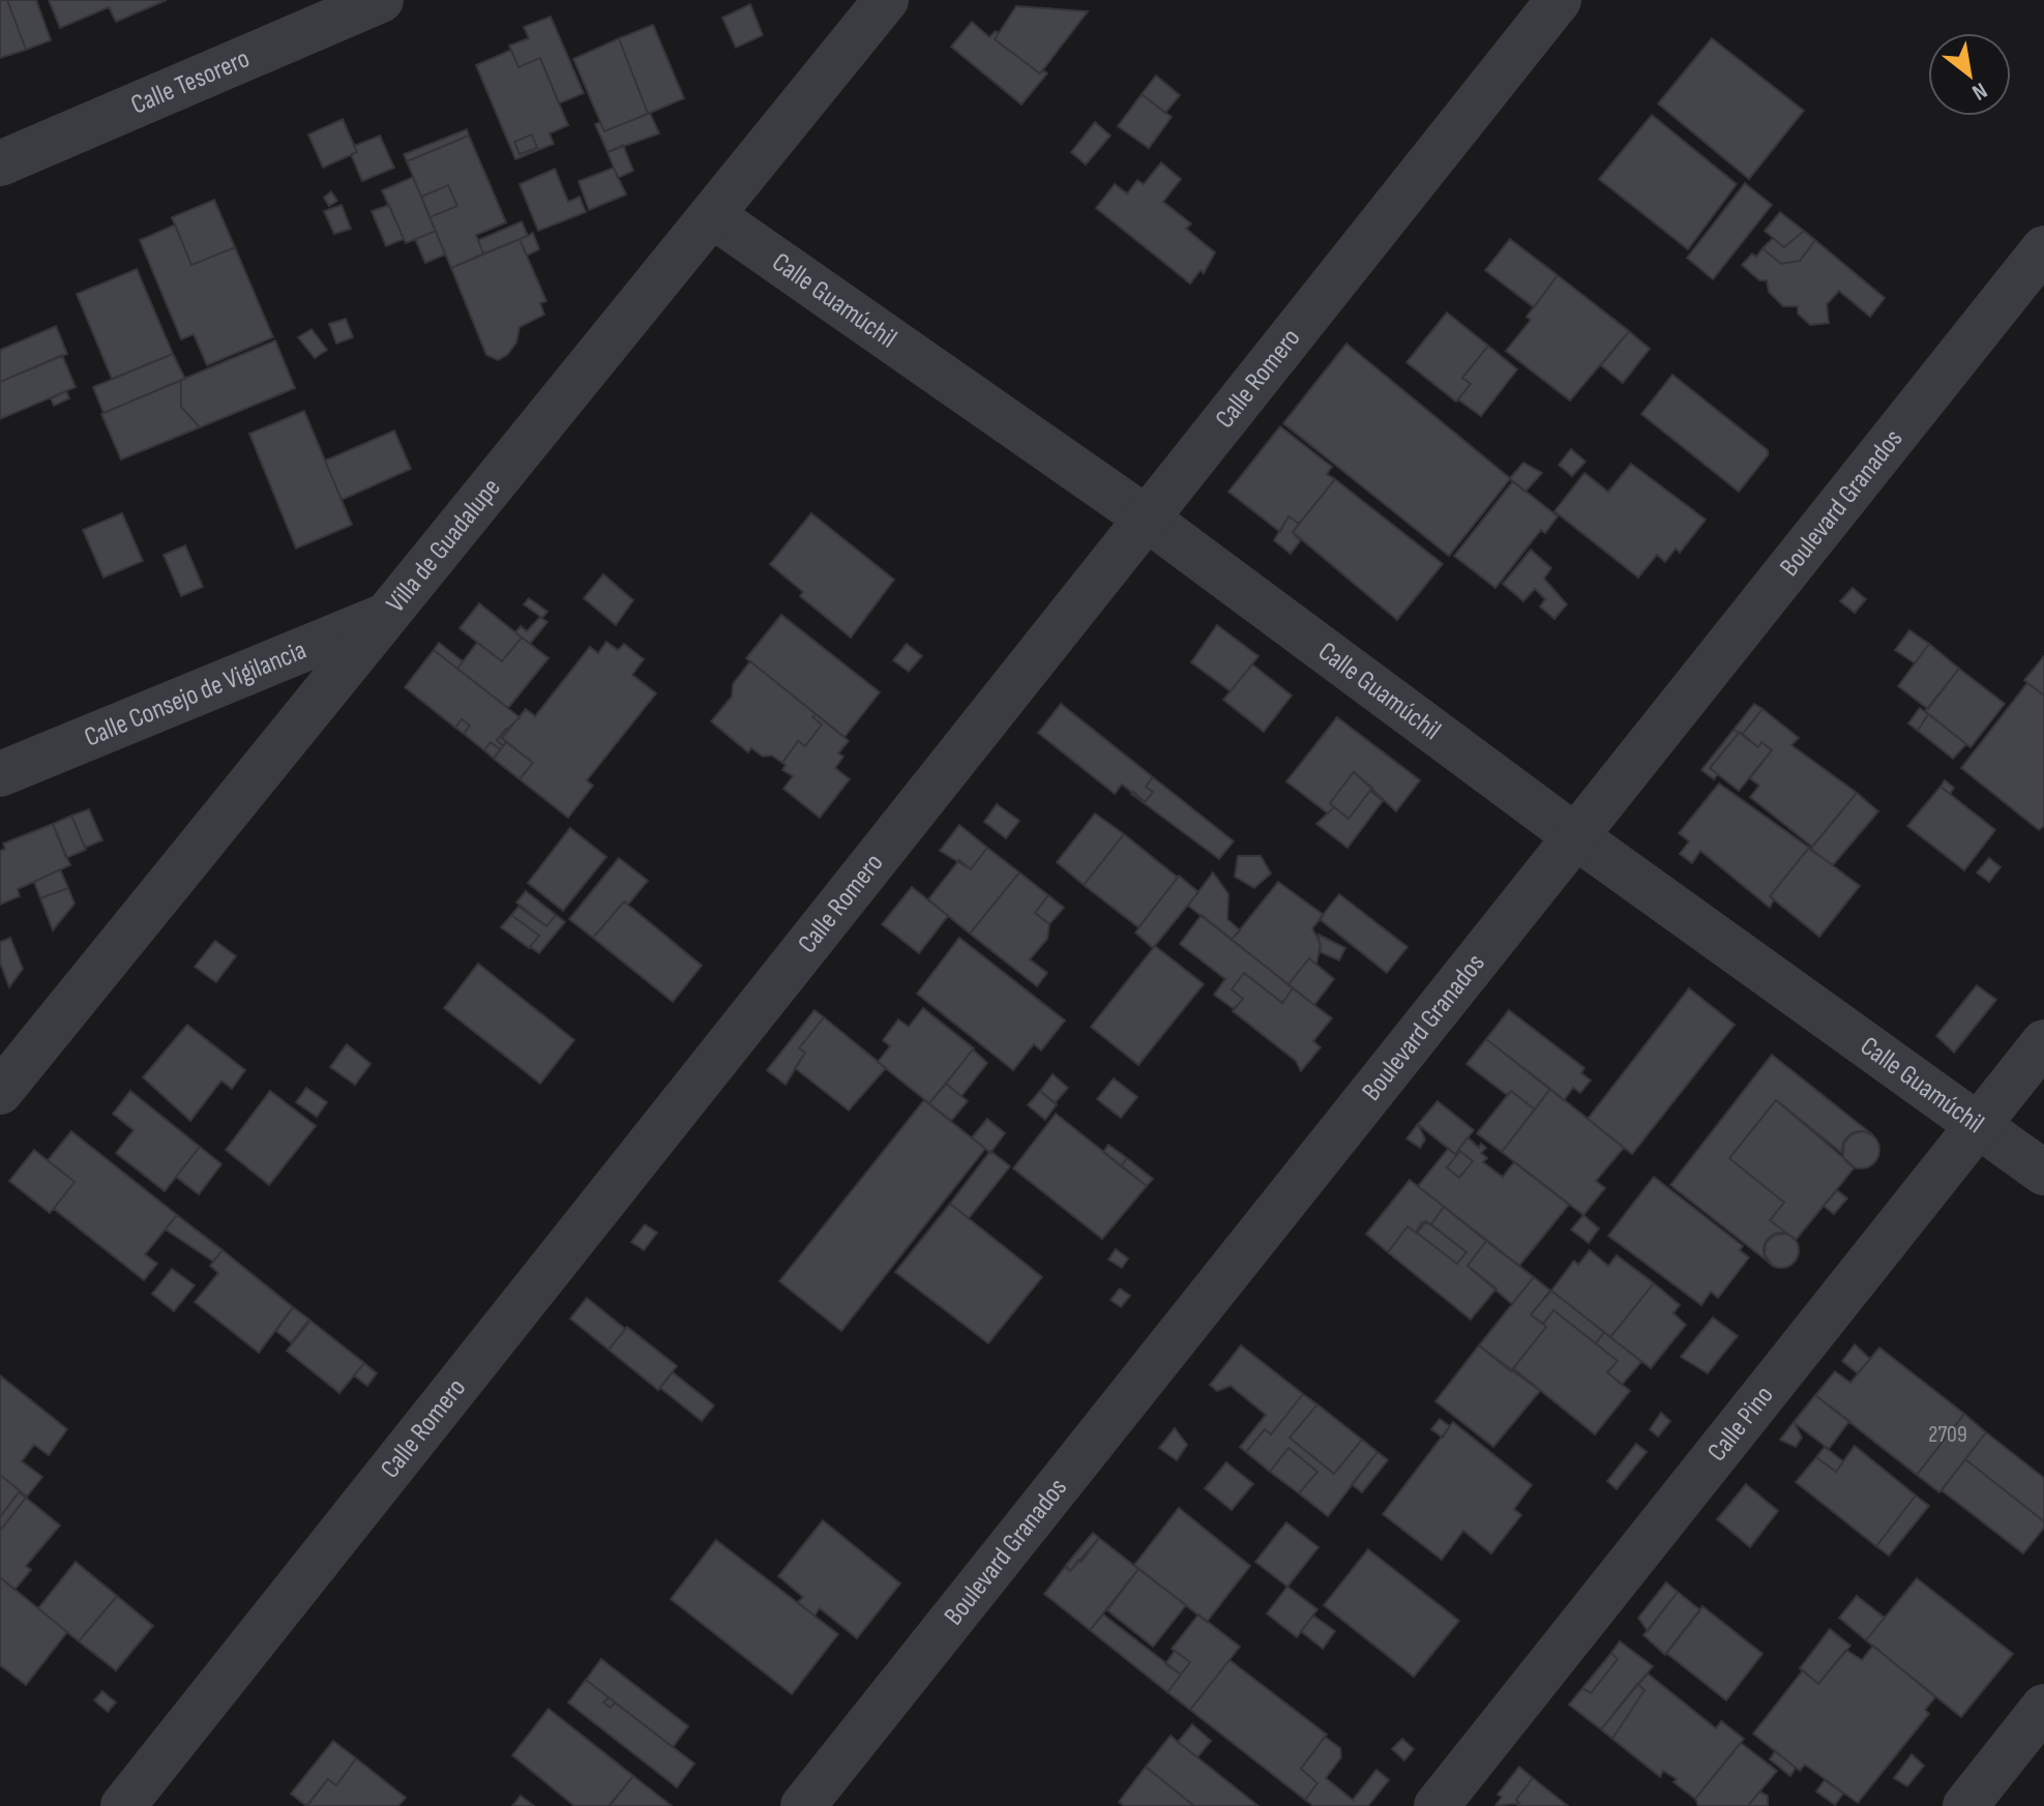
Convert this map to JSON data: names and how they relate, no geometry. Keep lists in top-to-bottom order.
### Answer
{
  "streets": {
    "street": [
      "Calle Tesorero",
      "Calle Guamúchil",
      "Calle Romero",
      "Boulevard Granados",
      "Villa de Guadalupe",
      "Calle Consejo de Vigilancia",
      "Calle Pino"
    ]
  },
  "crossings": [
    ["Calle Guamúchil", "Calle Romero"],
    ["Calle Guamúchil", "Boulevard Granados"],
    ["Calle Guamúchil", "Villa de Guadalupe"],
    ["Calle Guamúchil", "Calle Pino"],
    ["Villa de Guadalupe", "Calle Consejo de Vigilancia"]
  ],
  "house_numbers": ["2709"],
  "north": "bottom right"
}
